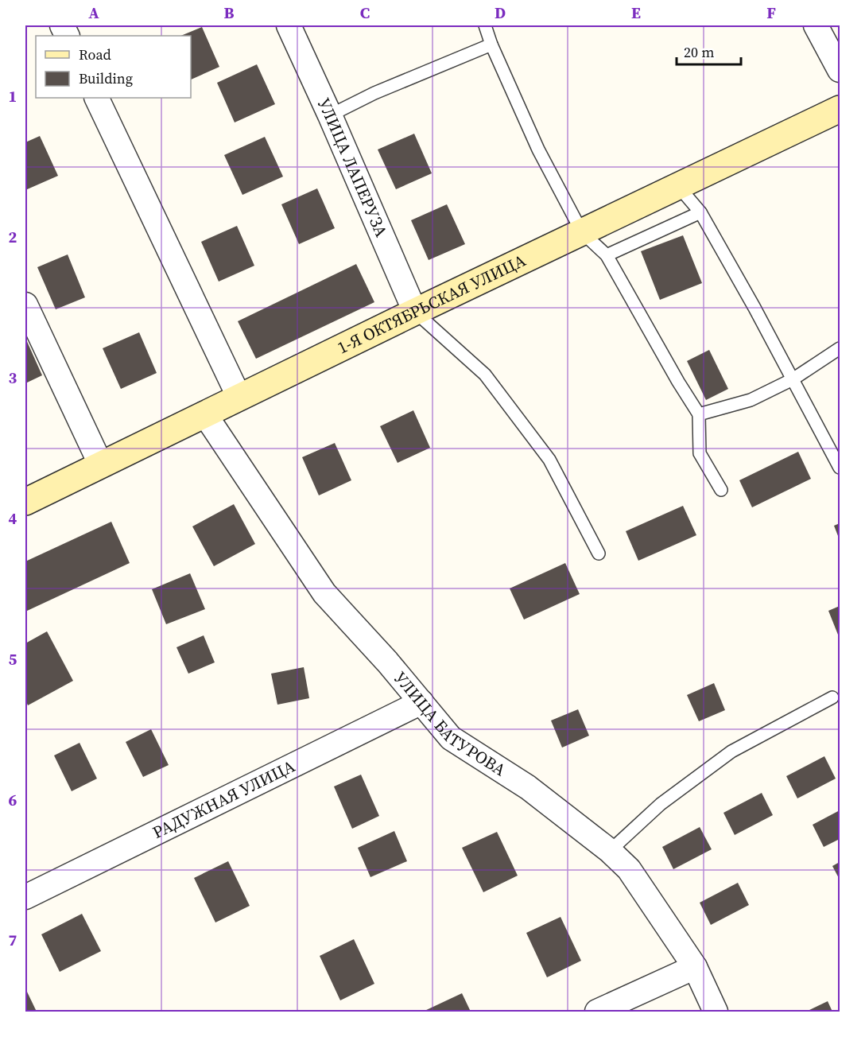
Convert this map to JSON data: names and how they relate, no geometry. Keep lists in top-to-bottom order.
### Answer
{
  "streets": {
    "street": [
      "УЛИЦА ЛАПЕРУЗА",
      "1-Я ОКТЯБРЬСКАЯ УЛИЦА",
      "УЛИЦА БАТУРОВА",
      "РАДУЖНАЯ УЛИЦА"
    ]
  },
  "crossings": [
    ["УЛИЦА ЛАПЕРУЗА", "1-Я ОКТЯБРЬСКАЯ УЛИЦА"],
    ["1-Я ОКТЯБРЬСКАЯ УЛИЦА", "УЛИЦА БАТУРОВА"],
    ["УЛИЦА БАТУРОВА", "РАДУЖНАЯ УЛИЦА"]
  ],
  "legend": ["Road", "Building"],
  "scale_bar": "20 m",
  "grid": {
    "columns": [
      "A",
      "B",
      "C",
      "D",
      "E",
      "F"
    ],
    "rows": [
      "1",
      "2",
      "3",
      "4",
      "5",
      "6",
      "7"
    ]
  }
}
